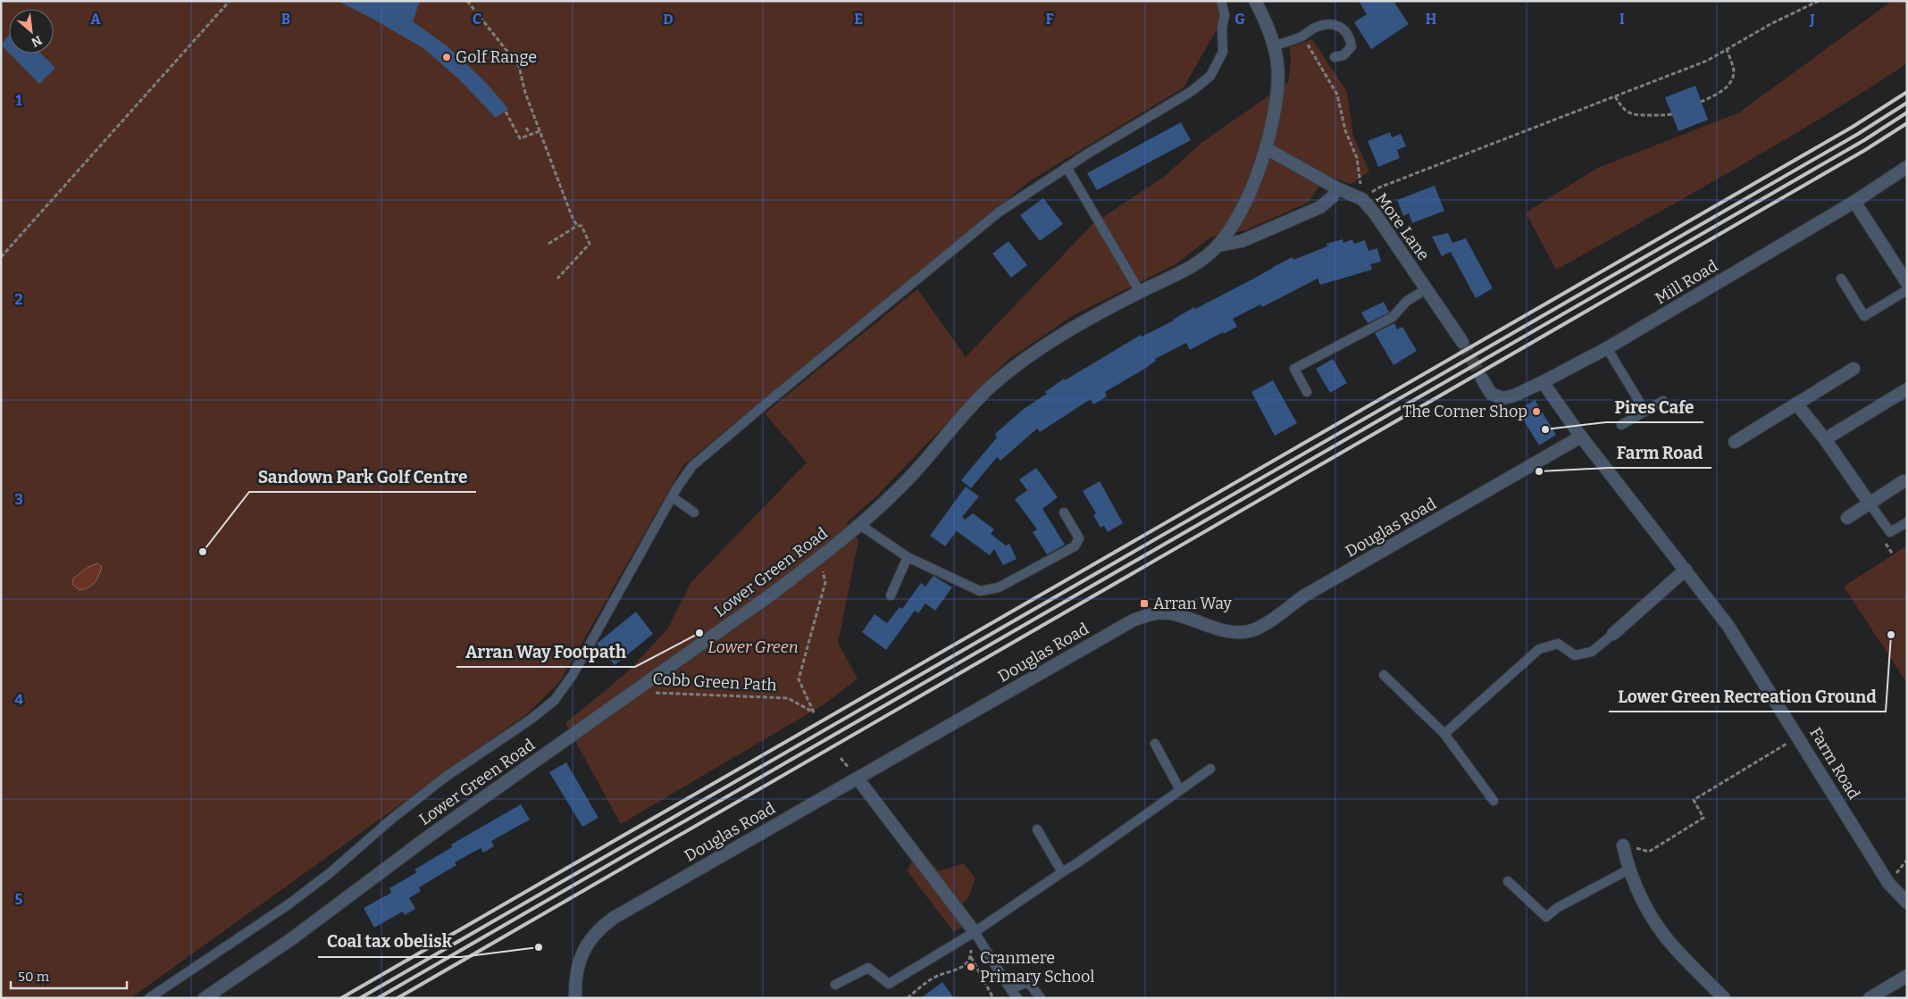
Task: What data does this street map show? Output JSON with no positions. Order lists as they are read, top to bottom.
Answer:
{
  "streets": {
    "street": [
      "More Lane",
      "Mill Road",
      "Douglas Road",
      "Lower Green Road",
      "Farm Road"
    ],
    "path": ["Cobb Green Path"]
  },
  "crossings": [
    ["Mill Road", "Farm Road"],
    ["Douglas Road", "Farm Road"],
    ["Lower Green Road", "Cobb Green Path"]
  ],
  "parks": ["Lower Green"],
  "places": {
    "other": [
      "Golf Range",
      "The Corner Shop",
      "Pires Cafe",
      "Farm Road",
      "Sandown Park Golf Centre",
      "Arran Way Footpath",
      "Lower Green Recreation Ground",
      "Coal tax obelisk",
      "Cranmere Primary School"
    ],
    "transit": ["Arran Way"]
  },
  "scale_bar": "50 m",
  "north": "bottom right",
  "grid": {
    "columns": [
      "A",
      "B",
      "C",
      "D",
      "E",
      "F",
      "G",
      "H",
      "I",
      "J"
    ],
    "rows": [
      "1",
      "2",
      "3",
      "4",
      "5"
    ]
  }
}
